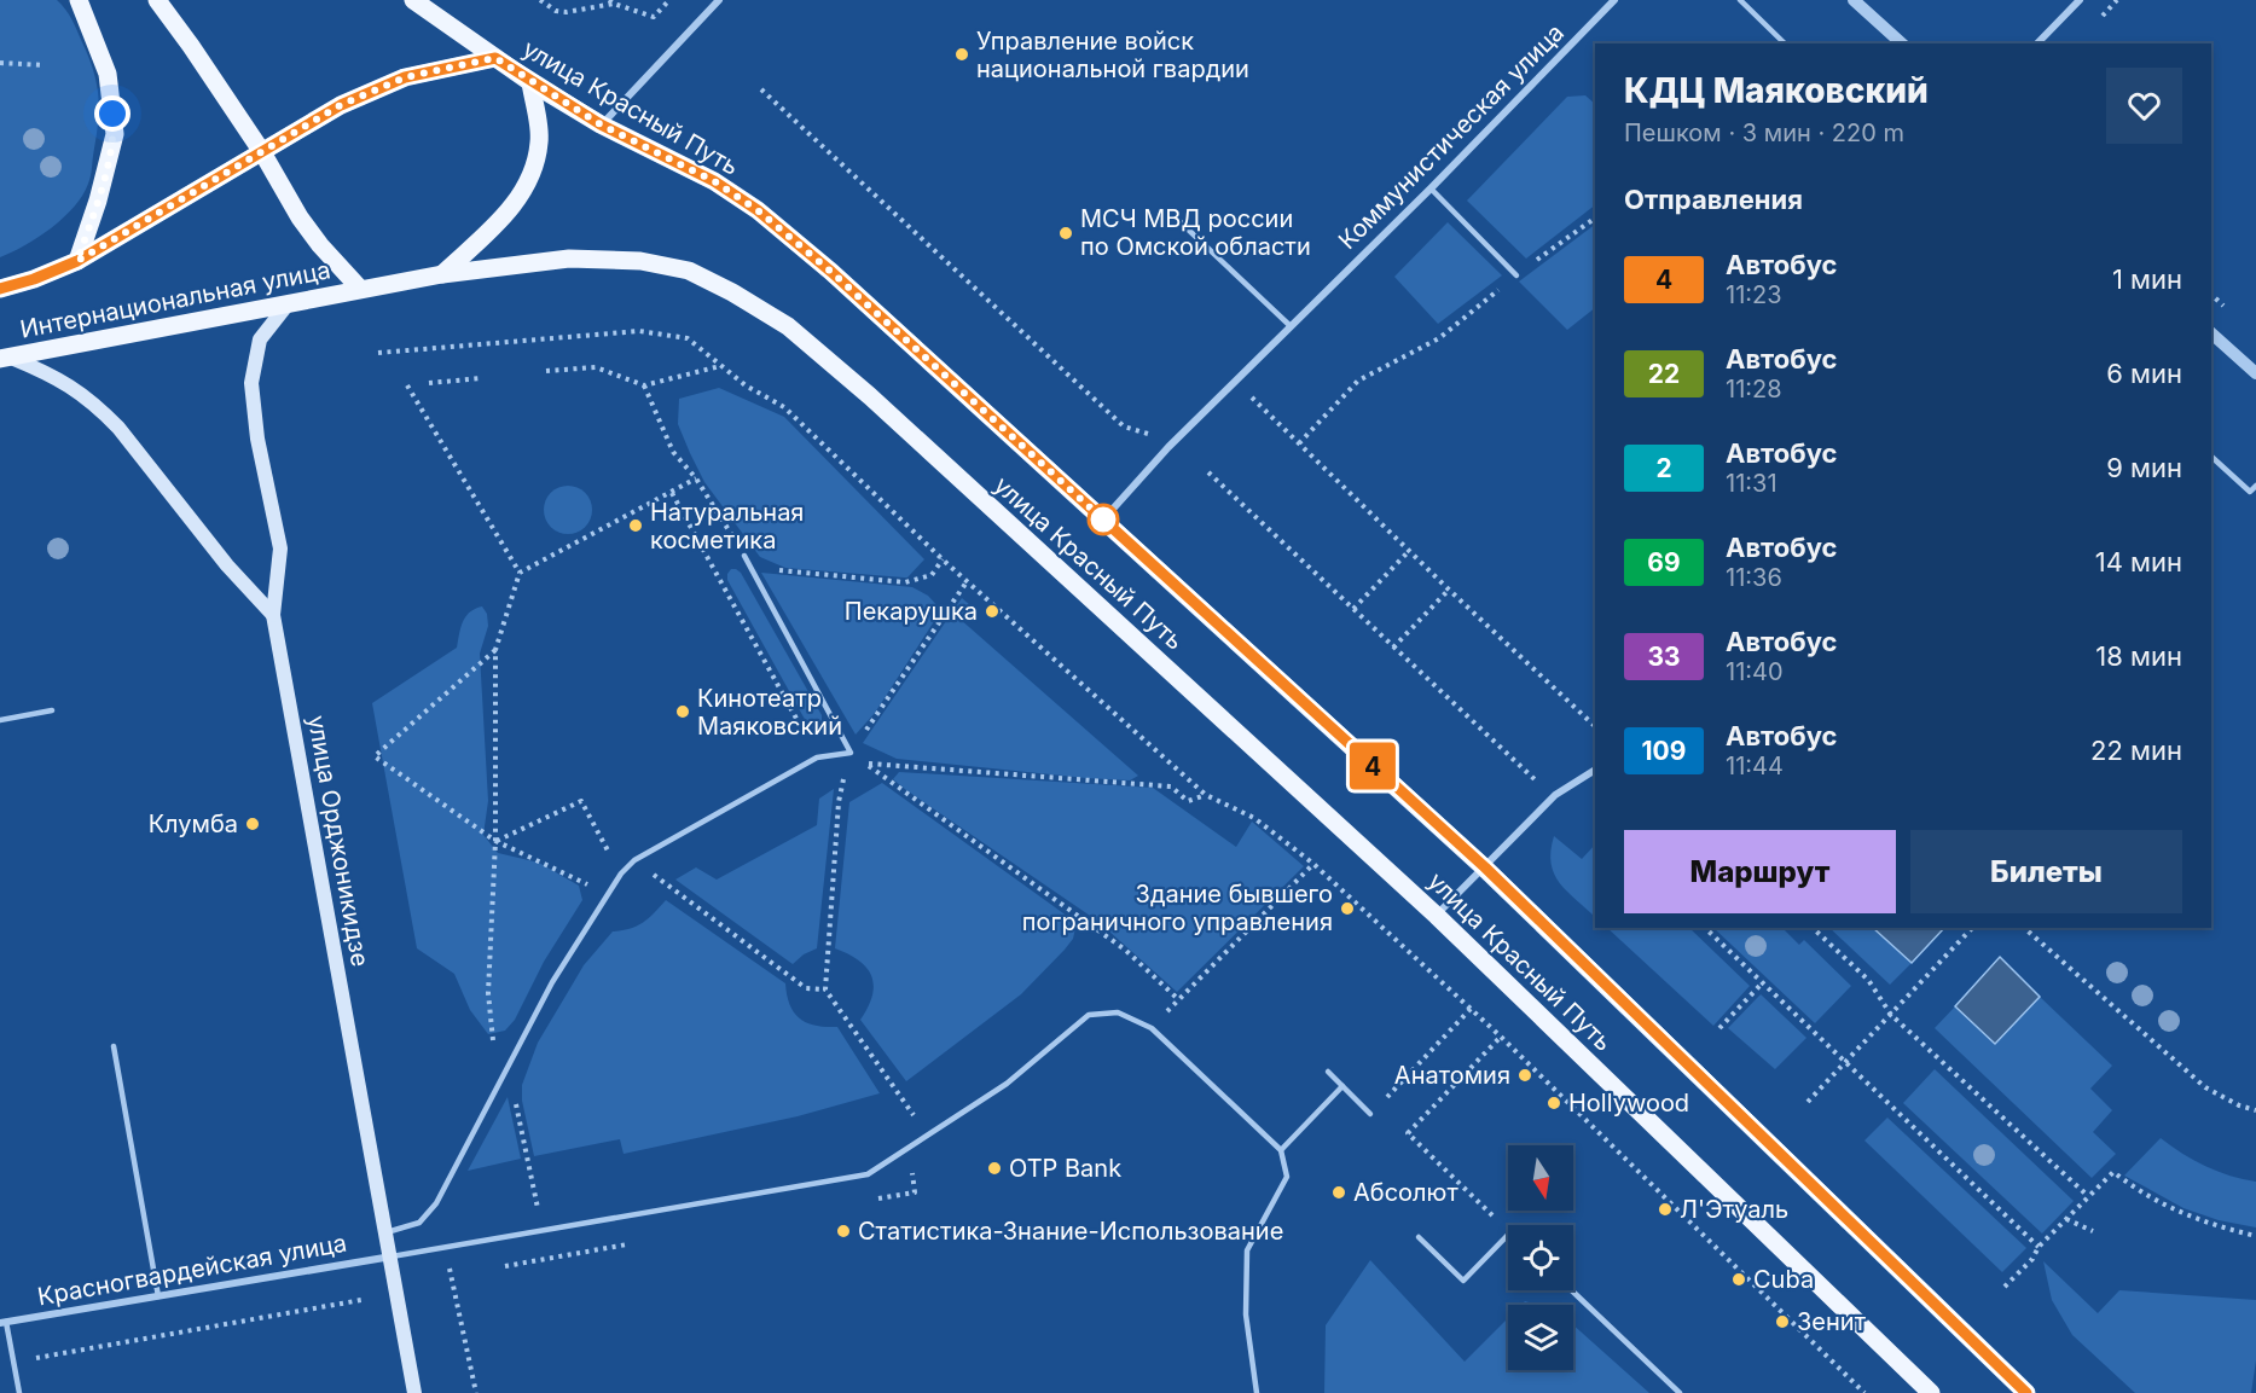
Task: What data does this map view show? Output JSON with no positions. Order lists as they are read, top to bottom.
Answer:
{
  "streets": {
    "main road": ["улица Красный Путь", "Интернациональная улица", "улица Орджоникидзе"],
    "street": ["Коммунистическая улица", "Красногвардейская улица"]
  },
  "crossings": [
    ["улица Красный Путь", "Коммунистическая улица"],
    ["улица Красный Путь", "Интернациональная улица"],
    ["Интернациональная улица", "улица Орджоникидзе"],
    ["улица Орджоникидзе", "Красногвардейская улица"]
  ],
  "places": [
    "Управление войск национальной гвардии",
    "МСЧ МВД россии по Омской области",
    "Натуральная косметика",
    "Пекарушка",
    "Кинотеатр Маяковский",
    "Клумба",
    "Здание бывшего пограничного управления",
    "Анатомия",
    "Hollywood",
    "OTP Bank",
    "Абсолют",
    "Л'Этуаль",
    "Статистика-Знание-Использование",
    "Cuba",
    "Зенит"
  ],
  "lines": ["bus line 4"],
  "north": "bottom",
  "page": {
    "on_map": "4",
    "heading": [
      ["КДЦ Маяковский", "Пешком · 3 мин · 220 m"],
      "Отправления"
    ],
    "list": [
      {
        "mark": "4",
        "name": "Автобус",
        "note": "11:23",
        "value": "1 мин"
      },
      {
        "mark": "22",
        "name": "Автобус",
        "note": "11:28",
        "value": "6 мин"
      },
      {
        "mark": "2",
        "name": "Автобус",
        "note": "11:31",
        "value": "9 мин"
      },
      {
        "mark": "69",
        "name": "Автобус",
        "note": "11:36",
        "value": "14 мин"
      },
      {
        "mark": "33",
        "name": "Автобус",
        "note": "11:40",
        "value": "18 мин"
      },
      {
        "mark": "109",
        "name": "Автобус",
        "note": "11:44",
        "value": "22 мин"
      }
    ],
    "buttons": ["Маршрут", "Билеты"]
  }
}
